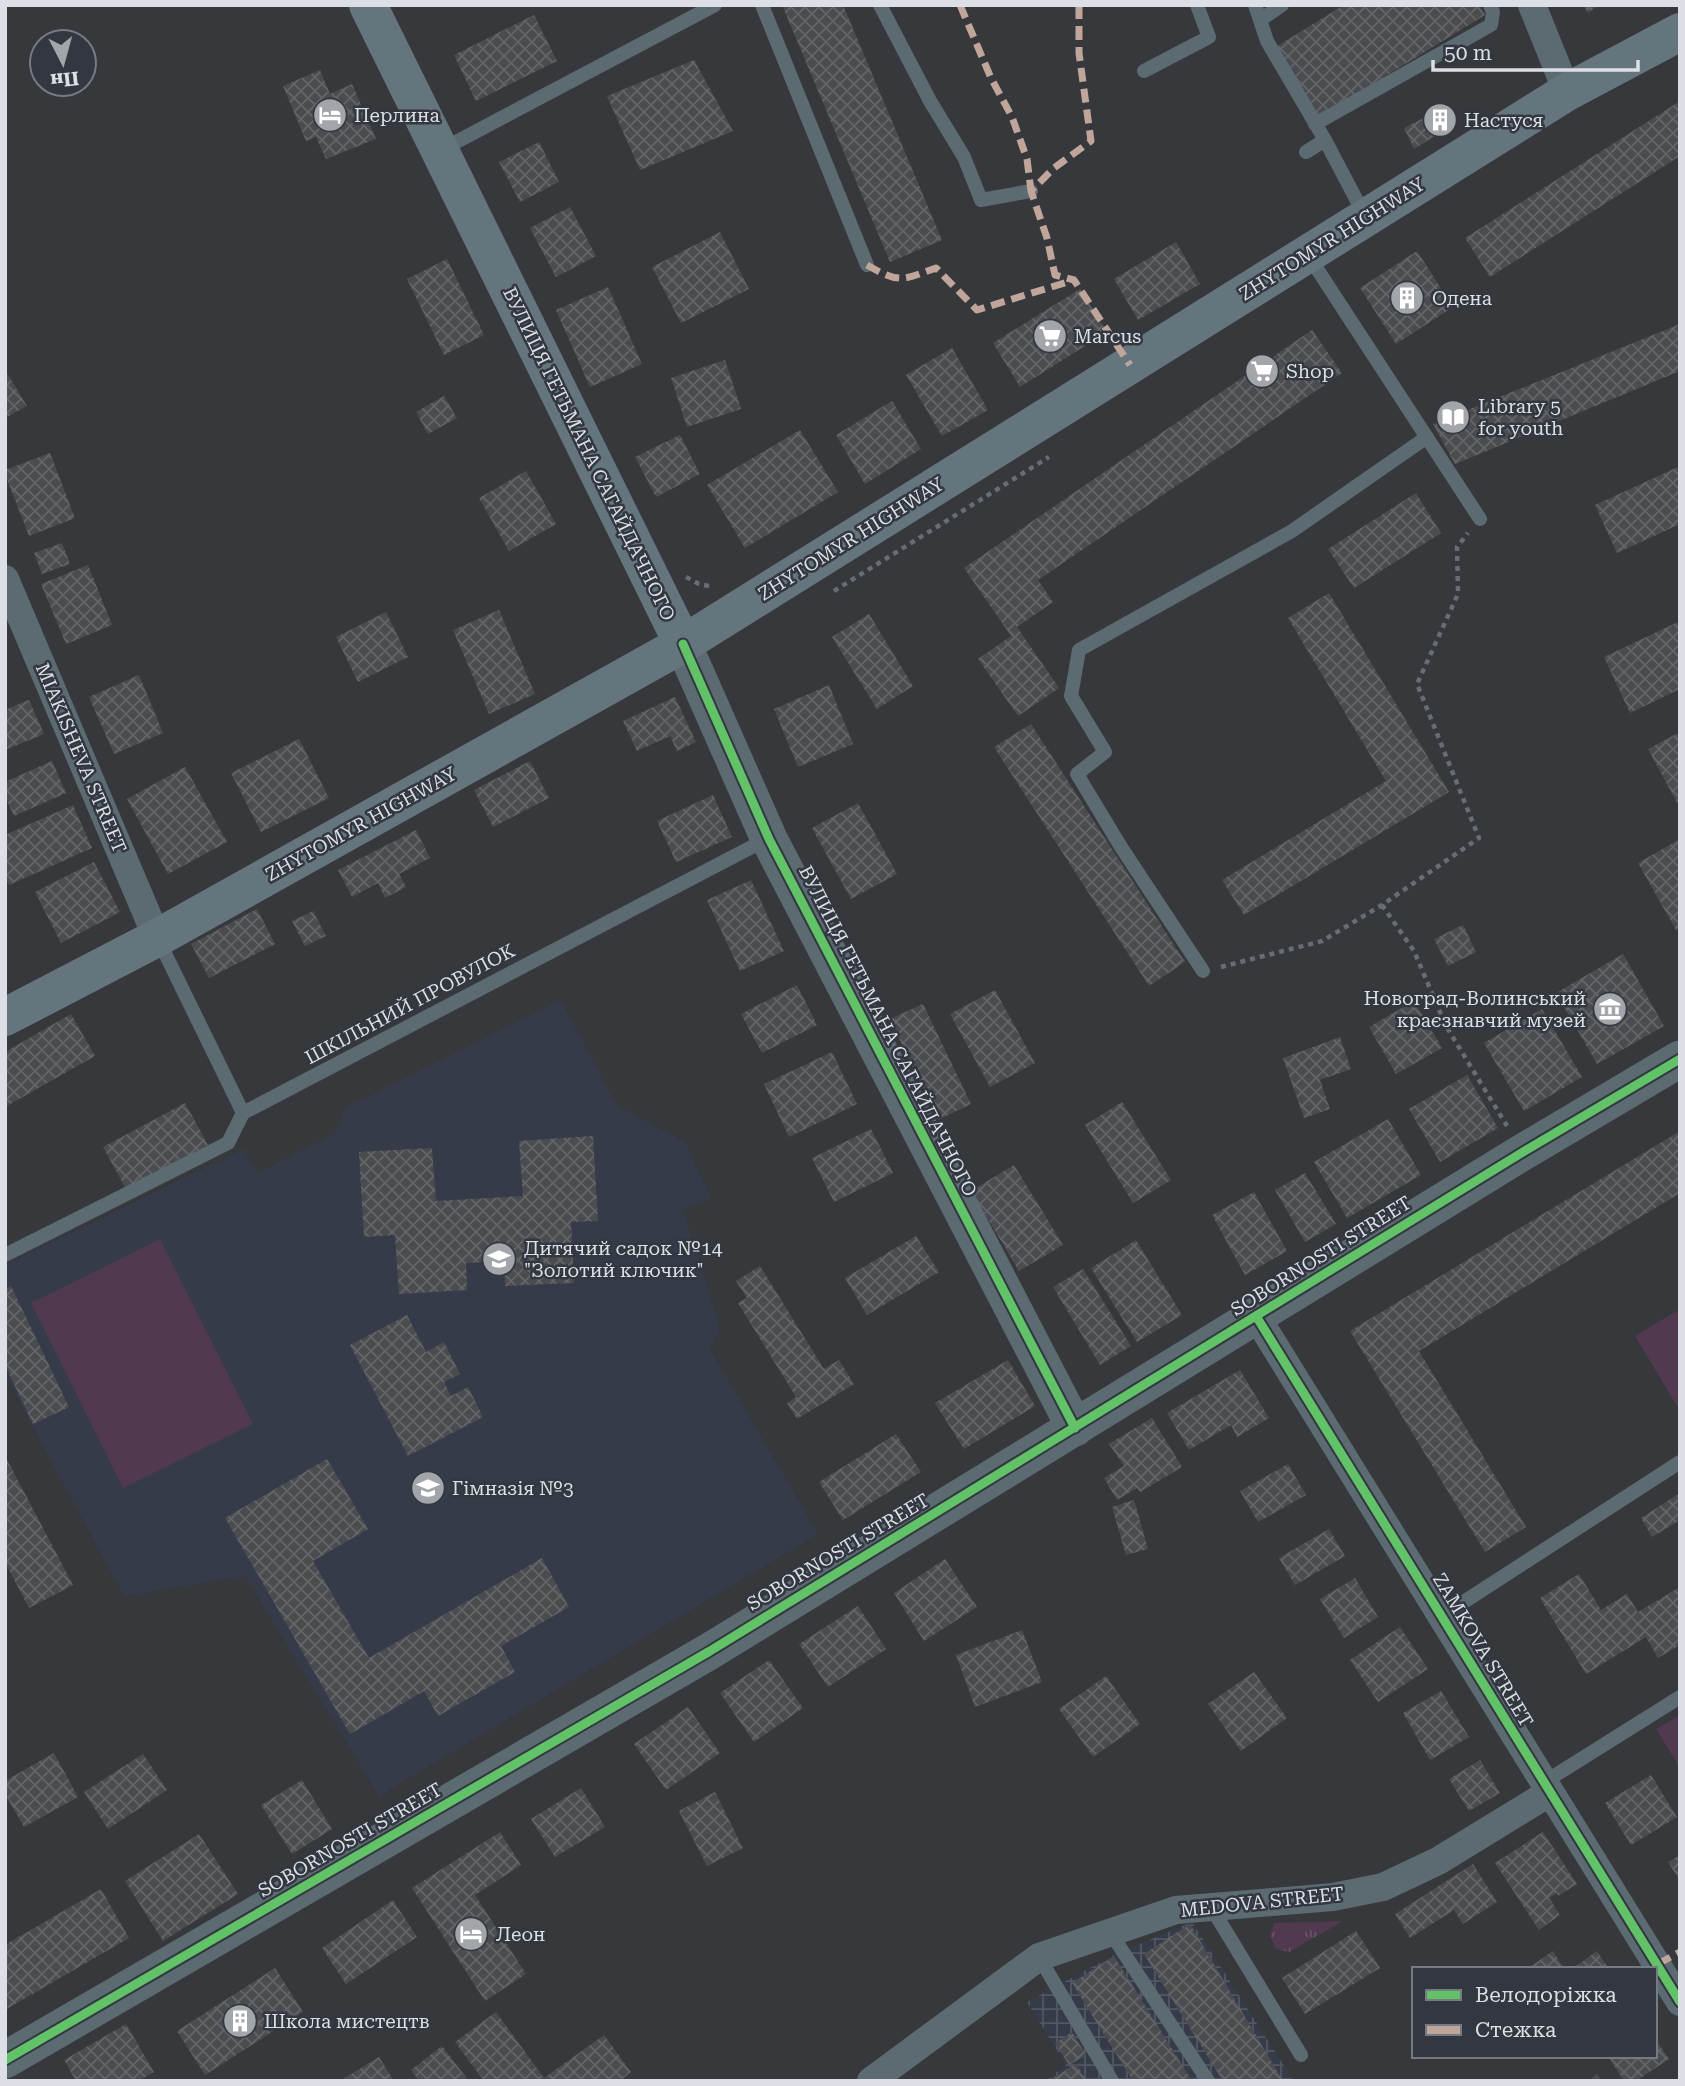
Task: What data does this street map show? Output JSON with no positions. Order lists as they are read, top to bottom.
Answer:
{
  "streets": {
    "main road": ["ZHYTOMYR HIGHWAY", "ВУЛИЦЯ ГЕТЬМАНА САГАЙДАЧНОГО"],
    "street": [
      "MIAKISHEVA STREET",
      "SOBORNOSTI STREET",
      "ZAMKOVA STREET",
      "MEDOVA STREET"
    ],
    "lane": ["ШКІЛЬНИЙ ПРОВУЛОК"]
  },
  "crossings": [
    ["ZHYTOMYR HIGHWAY", "ВУЛИЦЯ ГЕТЬМАНА САГАЙДАЧНОГО"],
    ["ZHYTOMYR HIGHWAY", "MIAKISHEVA STREET"],
    ["ВУЛИЦЯ ГЕТЬМАНА САГАЙДАЧНОГО", "ШКІЛЬНИЙ ПРОВУЛОК"],
    ["ВУЛИЦЯ ГЕТЬМАНА САГАЙДАЧНОГО", "SOBORNOSTI STREET"],
    ["SOBORNOSTI STREET", "ZAMKOVA STREET"],
    ["ZAMKOVA STREET", "MEDOVA STREET"]
  ],
  "places": {
    "hotel": ["Перлина", "Леон"],
    "building": ["Настуся", "Одена", "Школа мистецтв"],
    "supermarket": ["Marcus", "Shop"],
    "library": ["Library 5 for youth"],
    "museum": ["Новоград-Волинський краєзнавчий музей"],
    "school or university": ["Дитячий садок №14 \"Золотий ключик\"", "Гімназія №3"]
  },
  "legend": ["Велодоріжка", "Стежка"],
  "scale_bar": "50 m",
  "north": "bottom"
}
